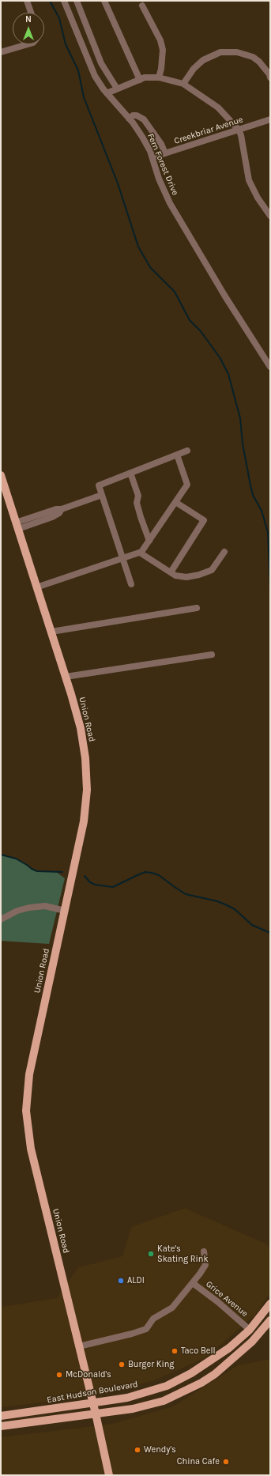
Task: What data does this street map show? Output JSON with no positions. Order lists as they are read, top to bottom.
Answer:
{
  "streets": {
    "main road": ["Union Road", "East Hudson Boulevard"],
    "street": ["Creekbriar Avenue", "Fern Forest Drive", "Grice Avenue"]
  },
  "crossings": [
    ["Creekbriar Avenue", "Fern Forest Drive"],
    ["Union Road", "East Hudson Boulevard"],
    ["Grice Avenue", "East Hudson Boulevard"]
  ],
  "places": [
    "Kate's Skating Rink",
    "ALDI",
    "Taco Bell",
    "Burger King",
    "McDonald's",
    "Wendy's",
    "China Cafe"
  ],
  "north": "top"
}
